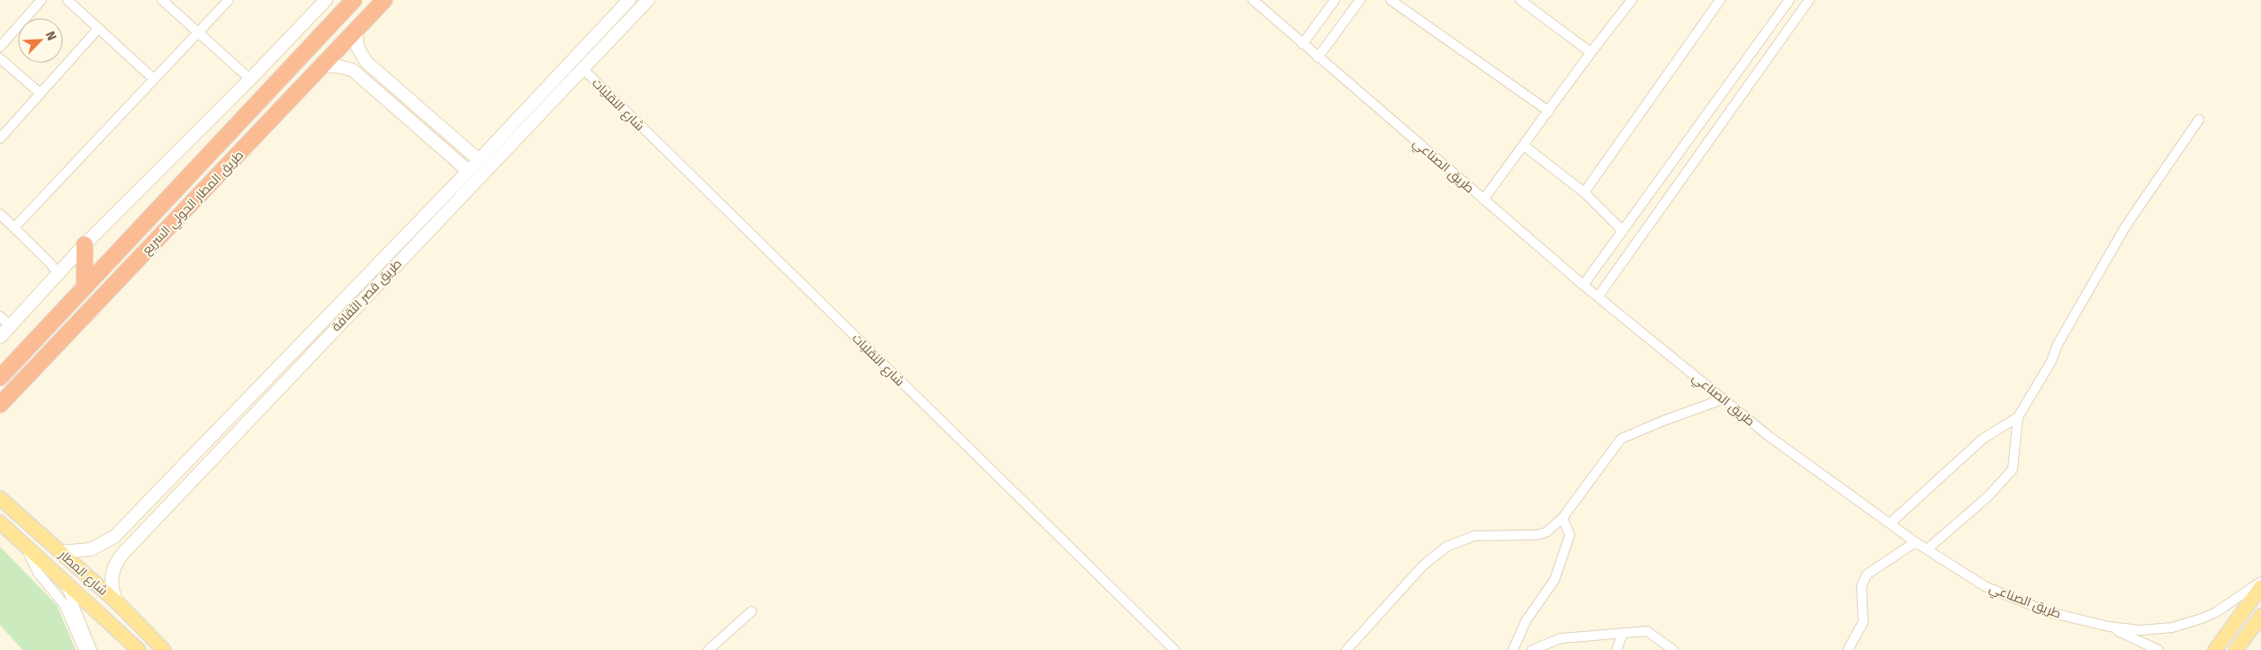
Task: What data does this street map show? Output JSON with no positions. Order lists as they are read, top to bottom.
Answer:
{
  "streets": {
    "highway": ["طريق المطار الحولي السريع"],
    "main road": ["شارع المطار"],
    "street": ["شارع النقليات", "طريق الصناعي", "طريق قصر الثقافة"]
  },
  "crossings": [
    ["شارع النقليات", "طريق قصر الثقافة"],
    ["طريق قصر الثقافة", "شارع المطار"]
  ],
  "north": "top right"
}
